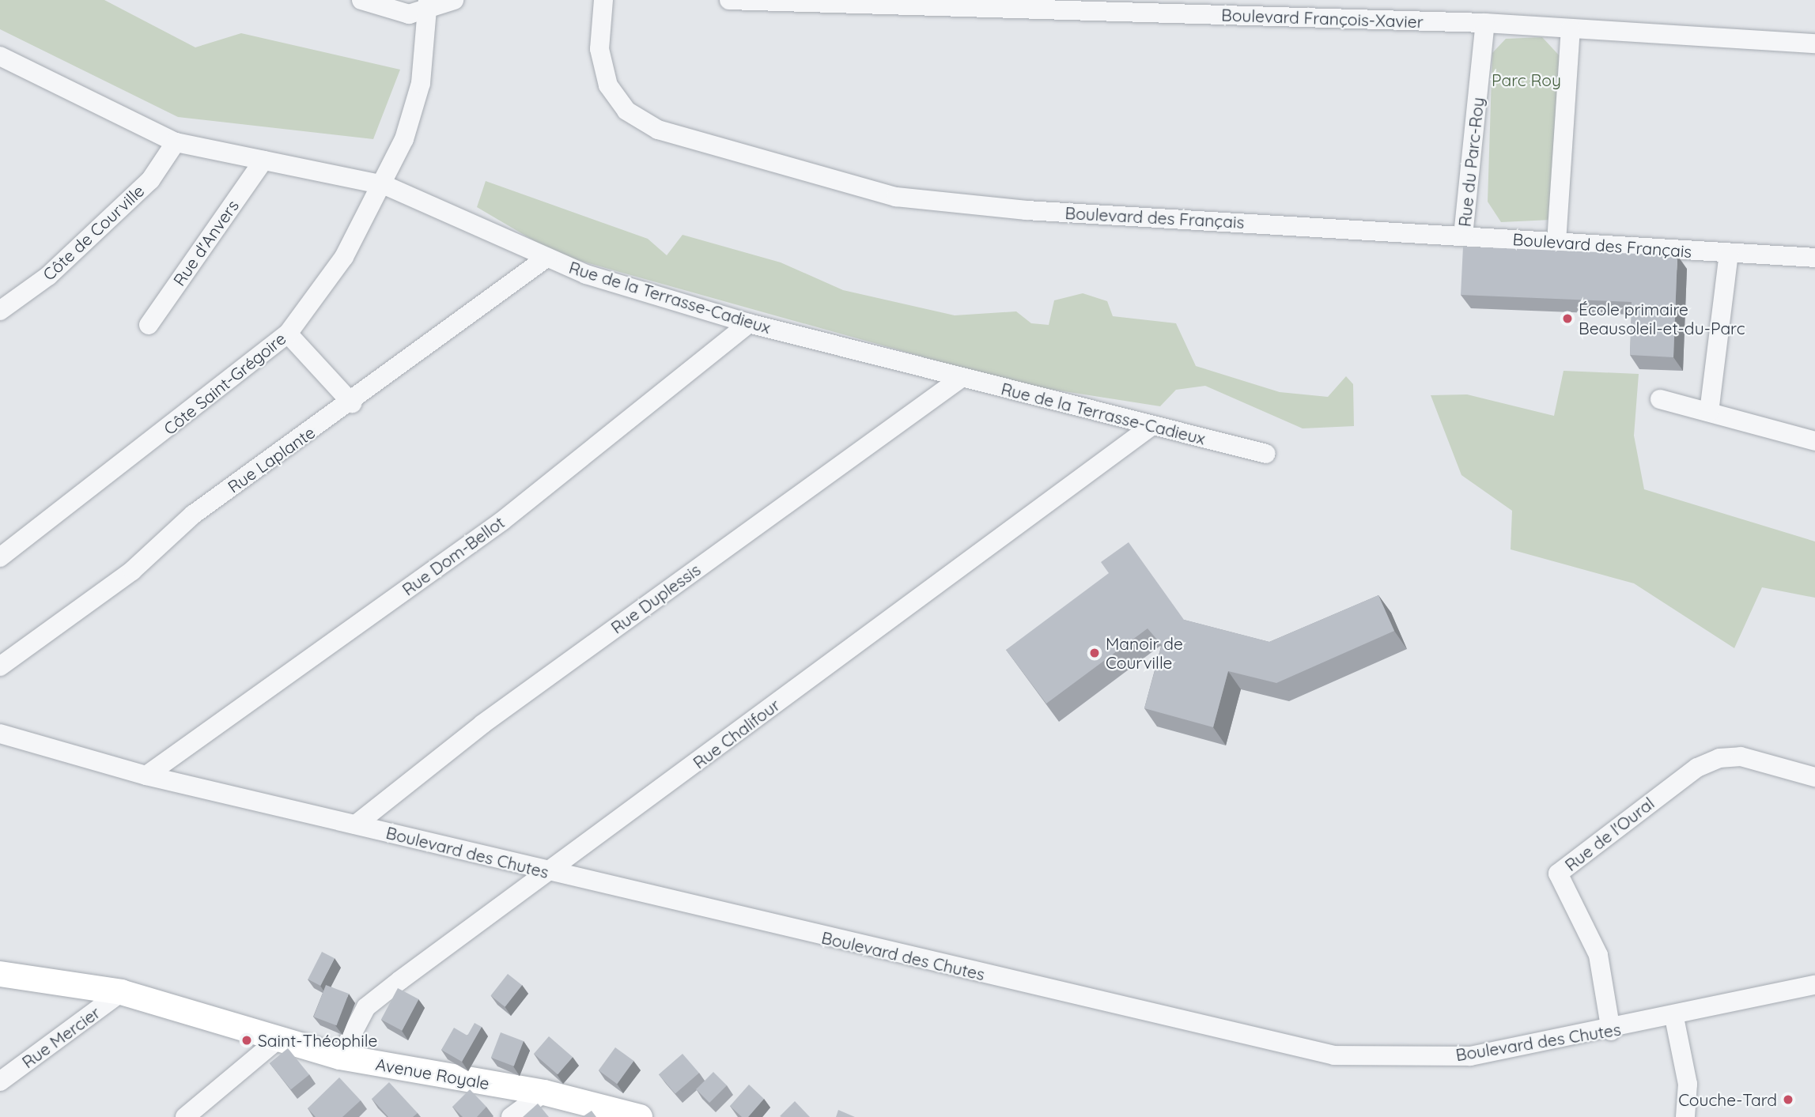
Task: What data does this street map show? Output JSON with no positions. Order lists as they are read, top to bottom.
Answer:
{
  "streets": {
    "main road": ["Avenue Royale"],
    "street": [
      "Boulevard François-Xavier",
      "Rue du Parc-Roy",
      "Boulevard des Français",
      "Côte de Courville",
      "Rue d'Anvers",
      "Rue de la Terrasse-Cadieux",
      "Côte Saint-Grégoire",
      "Rue Laplante",
      "Rue Dom-Bellot",
      "Rue Duplessis",
      "Rue Chalifour",
      "Rue de l'Oural",
      "Boulevard des Chutes",
      "Rue Mercier"
    ]
  },
  "crossings": [
    ["Boulevard François-Xavier", "Rue du Parc-Roy"],
    ["Rue du Parc-Roy", "Boulevard des Français"],
    ["Côte de Courville", "Rue de la Terrasse-Cadieux"],
    ["Rue d'Anvers", "Rue de la Terrasse-Cadieux"],
    ["Rue de la Terrasse-Cadieux", "Côte Saint-Grégoire"],
    ["Rue de la Terrasse-Cadieux", "Rue Laplante"],
    ["Rue de la Terrasse-Cadieux", "Rue Dom-Bellot"],
    ["Rue de la Terrasse-Cadieux", "Rue Duplessis"],
    ["Rue de la Terrasse-Cadieux", "Rue Chalifour"],
    ["Rue Dom-Bellot", "Boulevard des Chutes"],
    ["Rue Duplessis", "Boulevard des Chutes"],
    ["Rue Chalifour", "Boulevard des Chutes"],
    ["Rue Chalifour", "Avenue Royale"],
    ["Rue de l'Oural", "Boulevard des Chutes"],
    ["Rue Mercier", "Avenue Royale"]
  ],
  "parks": ["Parc Roy"],
  "places": [
    "École primaire Beausoleil-et-du-Parc",
    "Manoir de Courville",
    "Saint-Théophile",
    "Couche-Tard"
  ]
}
